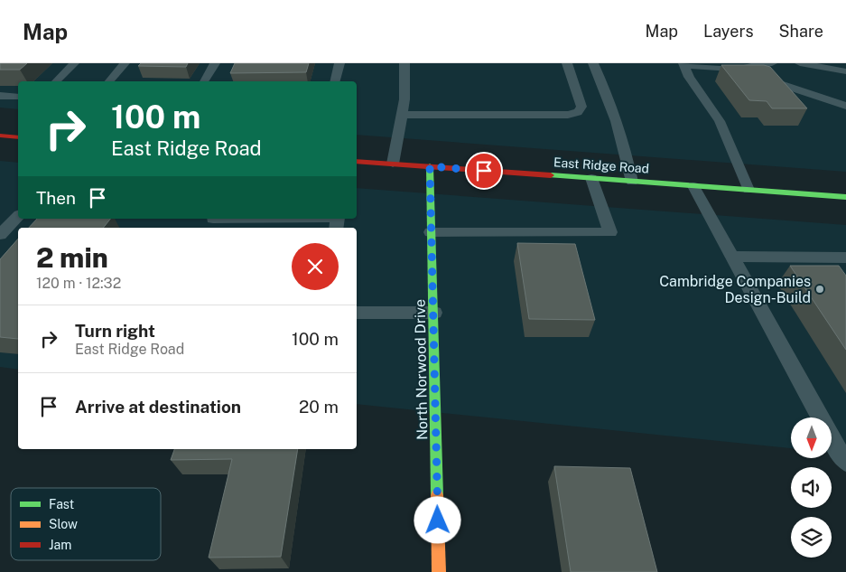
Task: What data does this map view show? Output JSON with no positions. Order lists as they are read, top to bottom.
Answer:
{
  "streets": {
    "main road": ["East Ridge Road", "North Norwood Drive"]
  },
  "crossings": [
    ["East Ridge Road", "North Norwood Drive"]
  ],
  "places": ["Cambridge Companies Design-Build"],
  "legend": ["Fast", "Slow", "Jam"],
  "north": "bottom",
  "page": {
    "header": "Map",
    "nav": ["Map", "Layers", "Share"],
    "turn": ["100 m", "East Ridge Road"],
    "then": "Then",
    "heading": ["2 min", "120 m · 12:32"],
    "list": [
      {
        "name": "Turn right",
        "note": "East Ridge Road",
        "value": "100 m"
      },
      {
        "name": "Arrive at destination",
        "value": "20 m"
      }
    ]
  }
}
